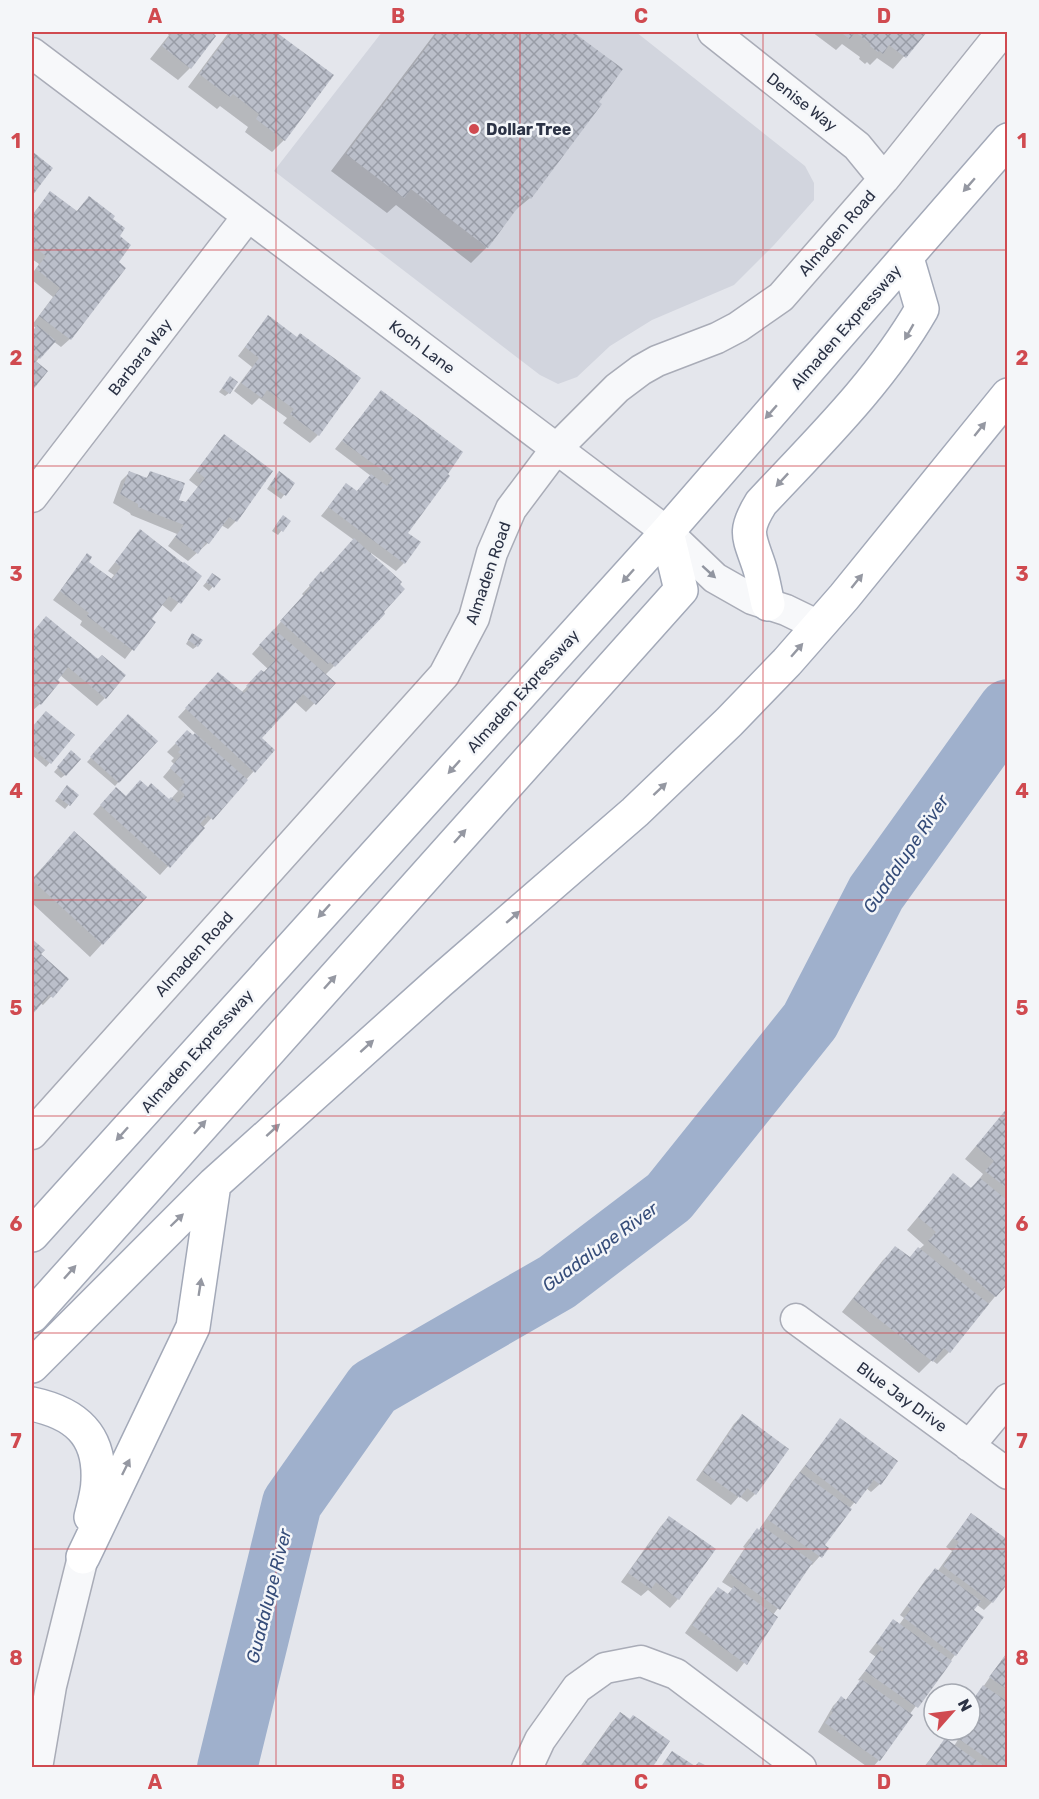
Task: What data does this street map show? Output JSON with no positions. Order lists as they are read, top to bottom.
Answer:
{
  "streets": {
    "main road": ["Almaden Expressway"],
    "street": [
      "Denise Way",
      "Almaden Road",
      "Koch Lane",
      "Barbara Way",
      "Blue Jay Drive"
    ]
  },
  "crossings": [
    ["Denise Way", "Almaden Road"],
    ["Almaden Road", "Koch Lane"],
    ["Almaden Expressway", "Koch Lane"],
    ["Koch Lane", "Barbara Way"]
  ],
  "water": ["Guadalupe River"],
  "places": ["Dollar Tree"],
  "north": "top right",
  "grid": {
    "columns": [
      "A",
      "B",
      "C",
      "D"
    ],
    "rows": [
      "1",
      "2",
      "3",
      "4",
      "5",
      "6",
      "7",
      "8"
    ]
  }
}
